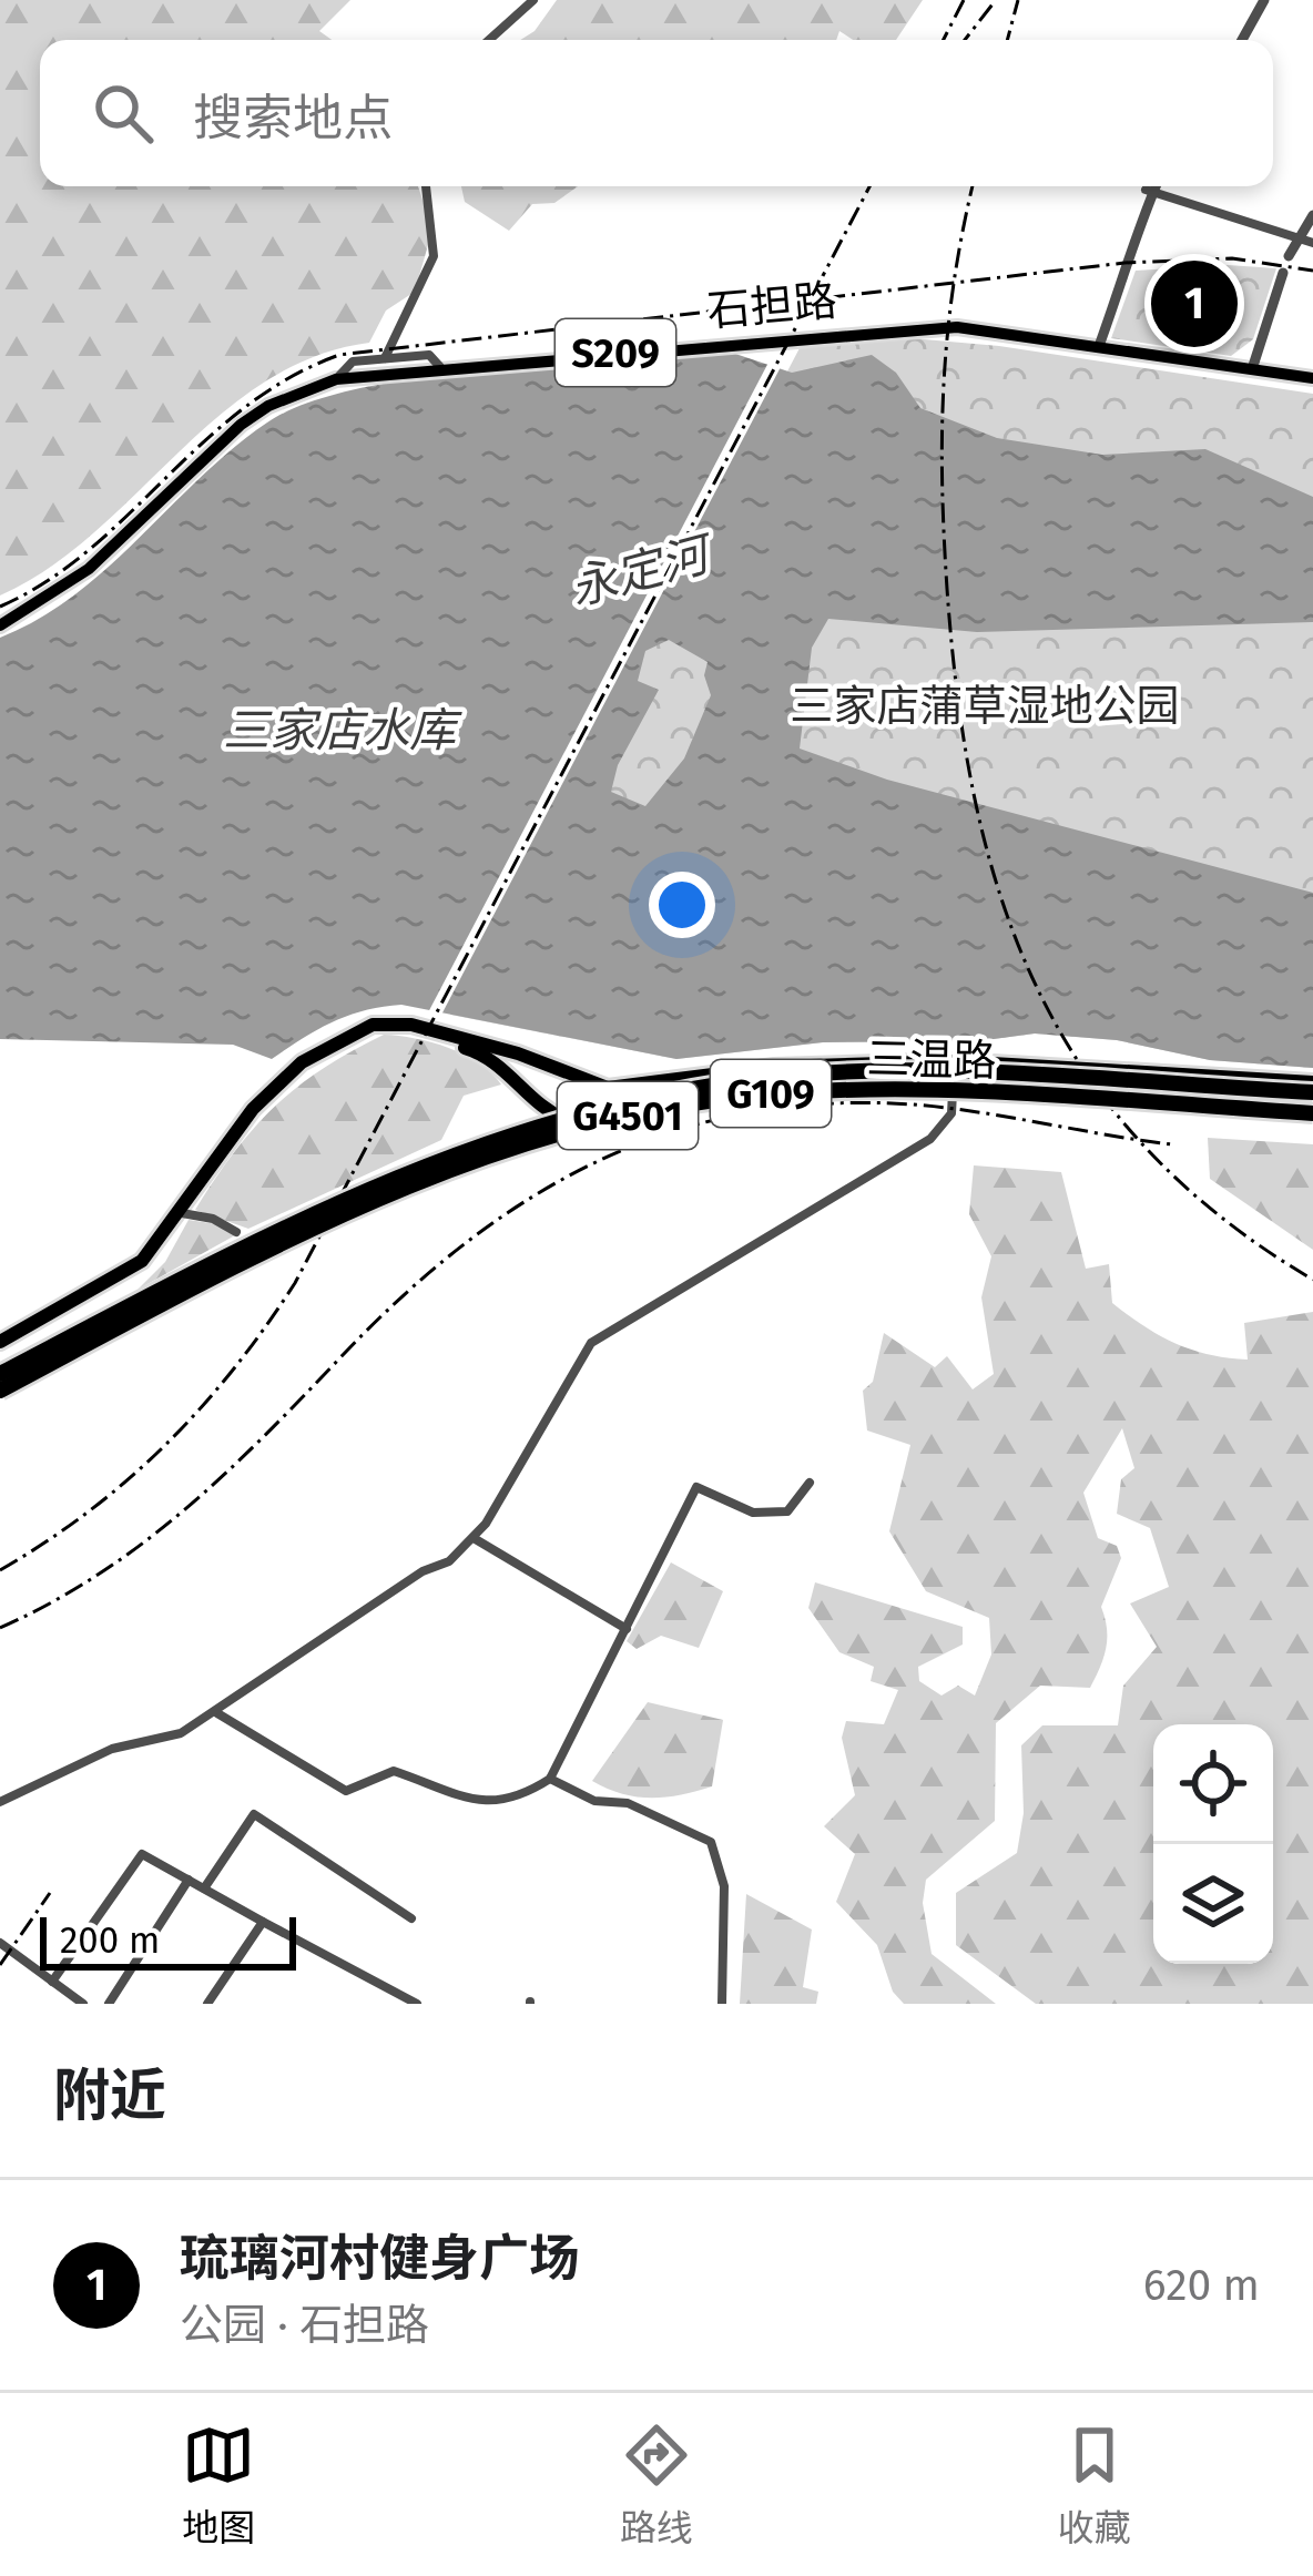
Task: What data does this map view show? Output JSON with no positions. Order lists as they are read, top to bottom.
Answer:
{
  "streets": {
    "highway": ["三温路", "G109", "G4501"],
    "main road": ["石担路", "S209"]
  },
  "crossings": [
    ["三温路", "G4501"]
  ],
  "water": ["永定河", "三家店水库"],
  "parks": ["三家店蒲草湿地公园"],
  "scale_bar": "200 m",
  "page": {
    "search": "搜索地点",
    "pins": "1",
    "scale": "200 m",
    "heading": "附近",
    "list": [
      {
        "mark": "1",
        "name": "琉璃河村健身广场",
        "note": "公园 · 石担路",
        "value": "620 m"
      }
    ],
    "nav": ["地图", "路线", "收藏"]
  }
}
